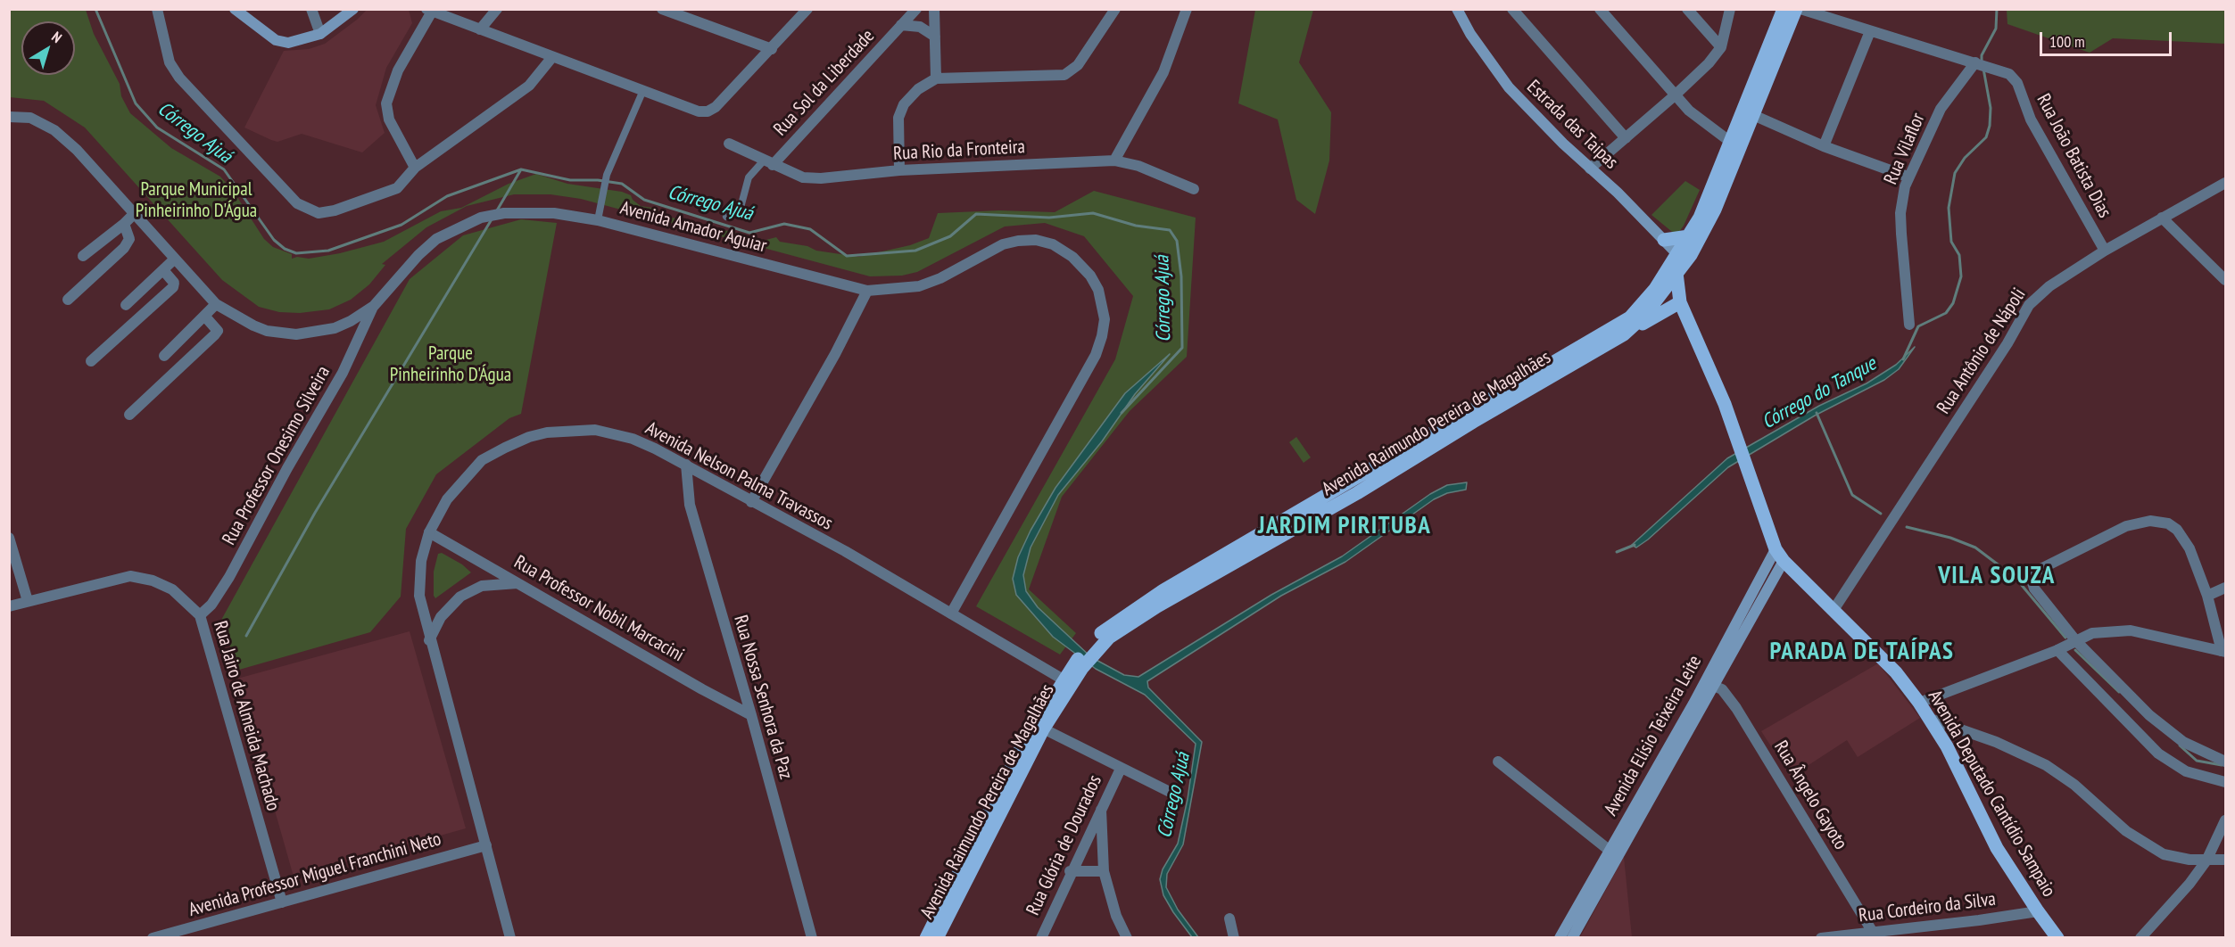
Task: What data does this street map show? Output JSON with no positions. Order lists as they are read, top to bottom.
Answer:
{
  "streets": {
    "main road": [
      "Estrada das Taipas",
      "Avenida Raimundo Pereira de Magalhães",
      "Avenida Elísio Teixeira Leite",
      "Avenida Deputado Cantídio Sampaio"
    ],
    "street": [
      "Rua Sol da Liberdade",
      "Rua Vilaflor",
      "Rua Rio da Fronteira",
      "Rua João Batista Dias",
      "Avenida Amador Aguiar",
      "Rua Antônio de Nápoli",
      "Rua Professor Onesimo Silveira",
      "Avenida Nelson Palma Travassos",
      "Rua Professor Nobil Marcacini",
      "Rua Nossa Senhora da Paz",
      "Rua Jairo de Almeida Machado",
      "Rua Ângelo Gayoto",
      "Rua Glória de Dourados",
      "Avenida Professor Miguel Franchini Neto",
      "Rua Cordeiro da Silva"
    ]
  },
  "crossings": [
    ["Rua Sol da Liberdade", "Rua Rio da Fronteira"],
    ["Estrada das Taipas", "Avenida Raimundo Pereira de Magalhães"],
    ["Estrada das Taipas", "Avenida Deputado Cantídio Sampaio"],
    ["Rua Vilaflor", "Rua João Batista Dias"],
    ["Rua João Batista Dias", "Rua Antônio de Nápoli"],
    ["Avenida Amador Aguiar", "Rua Professor Onesimo Silveira"],
    ["Avenida Amador Aguiar", "Avenida Nelson Palma Travassos"],
    ["Rua Antônio de Nápoli", "Avenida Deputado Cantídio Sampaio"],
    ["Avenida Raimundo Pereira de Magalhães", "Avenida Nelson Palma Travassos"],
    ["Avenida Raimundo Pereira de Magalhães", "Avenida Deputado Cantídio Sampaio"],
    ["Rua Professor Onesimo Silveira", "Rua Jairo de Almeida Machado"],
    ["Avenida Nelson Palma Travassos", "Rua Professor Nobil Marcacini"],
    ["Avenida Nelson Palma Travassos", "Rua Nossa Senhora da Paz"],
    ["Avenida Nelson Palma Travassos", "Avenida Professor Miguel Franchini Neto"],
    ["Rua Professor Nobil Marcacini", "Rua Nossa Senhora da Paz"],
    ["Rua Jairo de Almeida Machado", "Avenida Professor Miguel Franchini Neto"],
    ["Avenida Elísio Teixeira Leite", "Avenida Deputado Cantídio Sampaio"],
    ["Avenida Elísio Teixeira Leite", "Rua Ângelo Gayoto"],
    ["Avenida Deputado Cantídio Sampaio", "Rua Cordeiro da Silva"],
    ["Rua Ângelo Gayoto", "Rua Cordeiro da Silva"]
  ],
  "districts": ["JARDIM PIRITUBA", "VILA SOUZA", "PARADA DE TAÍPAS"],
  "water": ["Córrego Ajuá", "Córrego do Tanque"],
  "parks": ["Parque Municipal Pinheirinho D'Água", "Parque Pinheirinho D'Água"],
  "scale_bar": "100 m",
  "north": "top right"
}
